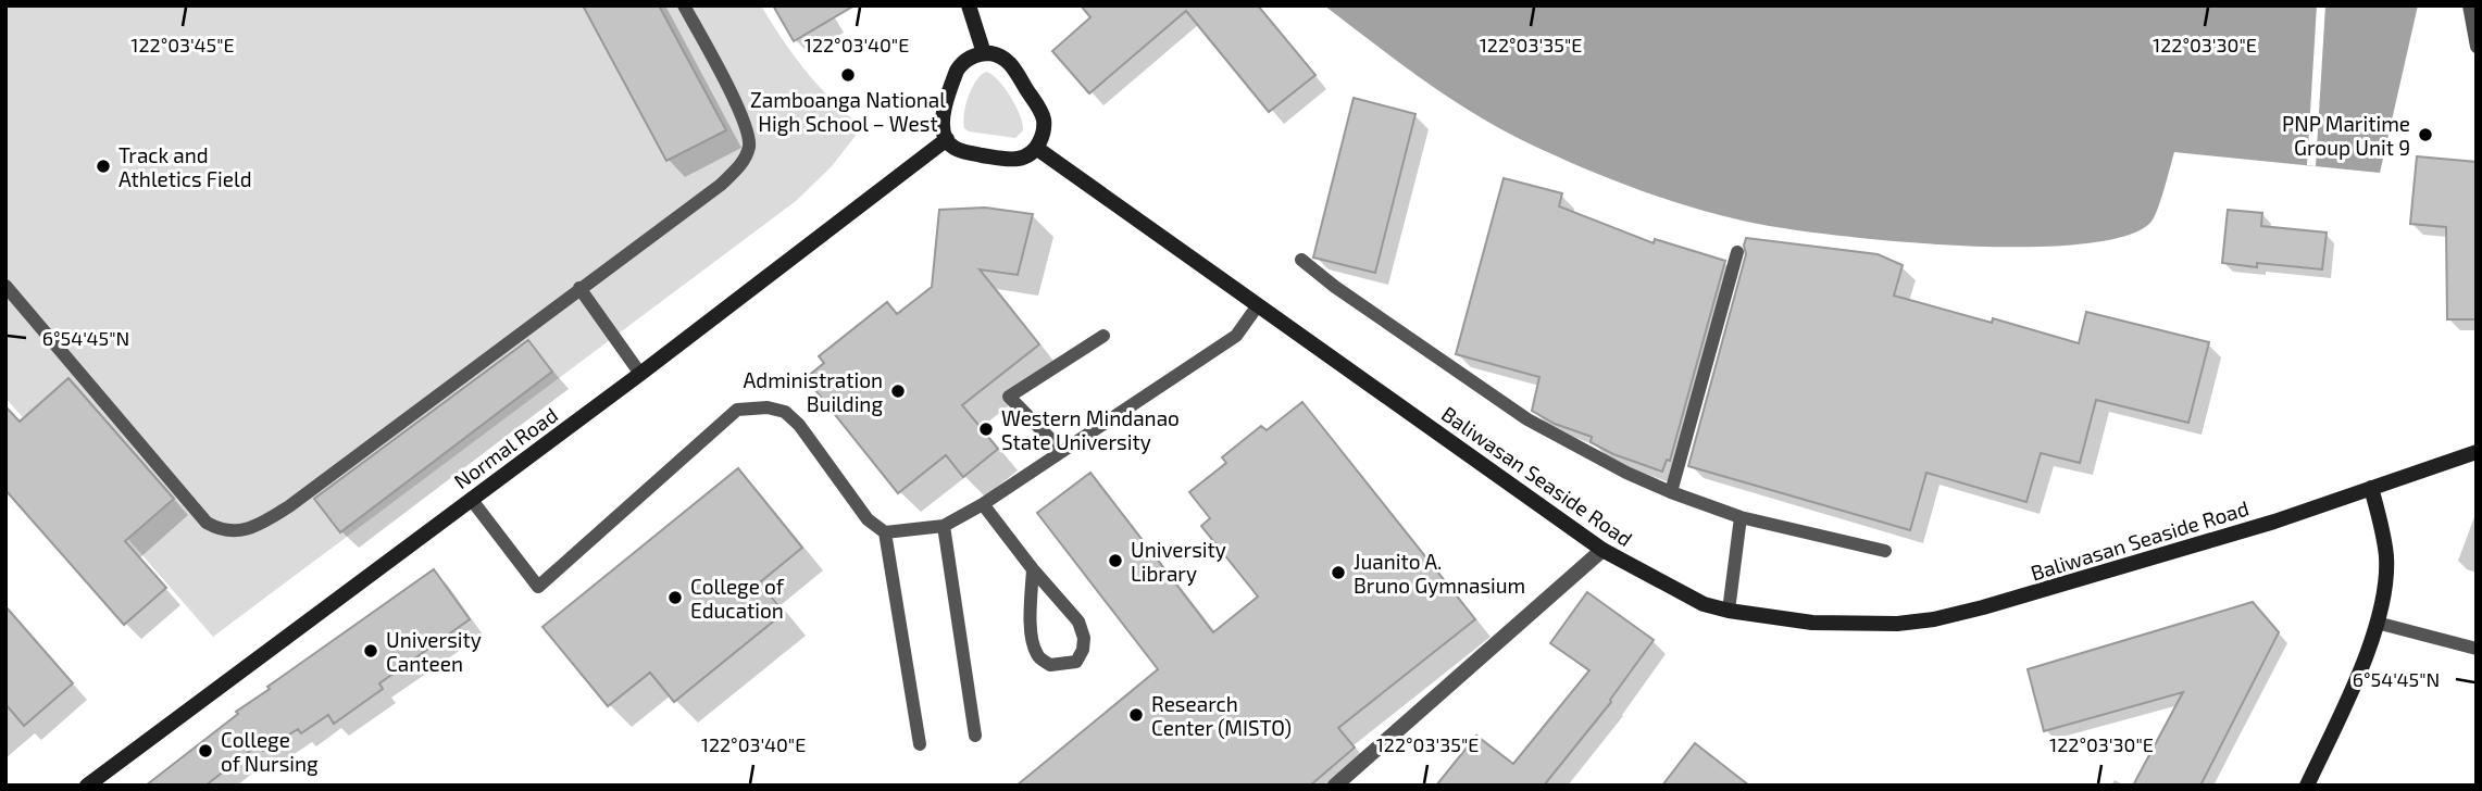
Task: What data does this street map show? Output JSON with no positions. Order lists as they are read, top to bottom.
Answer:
{
  "streets": {
    "main road": ["Normal Road", "Baliwasan Seaside Road"]
  },
  "crossings": [
    ["Normal Road", "Baliwasan Seaside Road"]
  ],
  "places": [
    "Zamboanga National High School – West",
    "PNP Maritime Group Unit 9",
    "Track and Athletics Field",
    "Administration Building",
    "Western Mindanao State University",
    "University Library",
    "Juanito A. Bruno Gymnasium",
    "College of Education",
    "University Canteen",
    "Research Center (MISTO)",
    "College of Nursing"
  ],
  "coordinates": [
    "122°03'45\"E",
    "122°03'40\"E",
    "122°03'35\"E",
    "122°03'30\"E",
    "6°54'45\"N"
  ]
}
